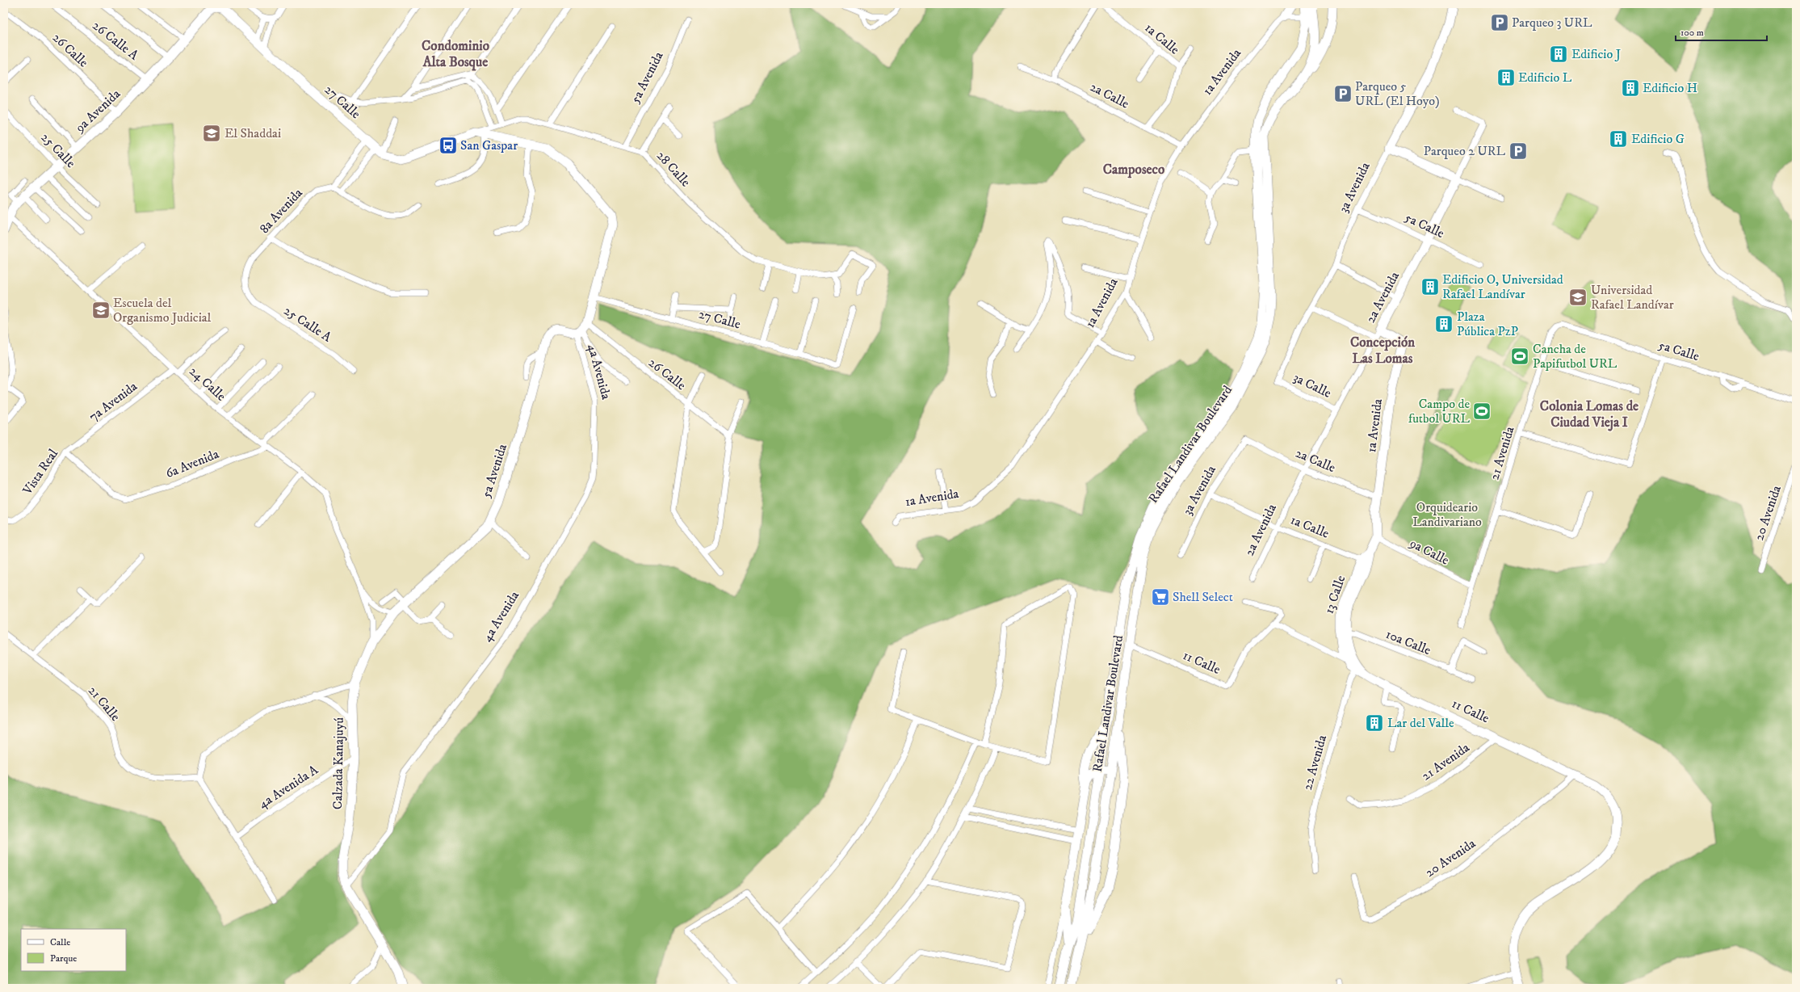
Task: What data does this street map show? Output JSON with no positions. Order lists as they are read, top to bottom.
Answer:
{
  "streets": {
    "street": [
      "1a Calle",
      "26 Calle A",
      "26 Calle",
      "1a Avenida",
      "5a Avenida",
      "2a Calle",
      "27 Calle",
      "9a Avenida",
      "25 Calle",
      "28 Calle",
      "3a Avenida",
      "8a Avenida",
      "5a Calle",
      "2a Avenida",
      "25 Calle A",
      "4a Avenida",
      "24 Calle",
      "3a Calle",
      "7a Avenida",
      "Rafael Landivar Boulevard",
      "21 Avenida",
      "6a Avenida",
      "Vista Real",
      "20 Avenida",
      "9a Calle",
      "13 Calle",
      "10a Calle",
      "11 Calle",
      "21 Calle",
      "22 Avenida",
      "Calzada Kanajuyú",
      "4a Avenida A"
    ]
  },
  "crossings": [
    ["1a Calle", "3a Avenida"],
    ["1a Calle", "2a Avenida"],
    ["1a Calle", "13 Calle"],
    ["26 Calle A", "9a Avenida"],
    ["26 Calle", "9a Avenida"],
    ["26 Calle", "4a Avenida"],
    ["1a Avenida", "2a Calle"],
    ["1a Avenida", "2a Avenida"],
    ["1a Avenida", "9a Calle"],
    ["1a Avenida", "13 Calle"],
    ["5a Avenida", "28 Calle"],
    ["5a Avenida", "4a Avenida"],
    ["5a Avenida", "24 Calle"],
    ["5a Avenida", "Calzada Kanajuyú"],
    ["2a Calle", "3a Avenida"],
    ["2a Calle", "2a Avenida"],
    ["27 Calle", "9a Avenida"],
    ["27 Calle", "28 Calle"],
    ["27 Calle", "4a Avenida"],
    ["9a Avenida", "25 Calle"],
    ["9a Avenida", "24 Calle"],
    ["28 Calle", "4a Avenida"],
    ["3a Avenida", "5a Calle"],
    ["3a Avenida", "3a Calle"],
    ["8a Avenida", "25 Calle A"],
    ["5a Calle", "2a Avenida"],
    ["5a Calle", "21 Avenida"],
    ["2a Avenida", "3a Calle"],
    ["4a Avenida", "Calzada Kanajuyú"],
    ["24 Calle", "7a Avenida"],
    ["24 Calle", "6a Avenida"],
    ["24 Calle", "Calzada Kanajuyú"],
    ["7a Avenida", "Vista Real"],
    ["Rafael Landivar Boulevard", "11 Calle"],
    ["21 Avenida", "9a Calle"],
    ["21 Avenida", "11 Calle"],
    ["6a Avenida", "Vista Real"],
    ["20 Avenida", "11 Calle"],
    ["9a Calle", "13 Calle"],
    ["13 Calle", "10a Calle"],
    ["13 Calle", "11 Calle"],
    ["13 Calle", "22 Avenida"],
    ["11 Calle", "22 Avenida"],
    ["Calzada Kanajuyú", "4a Avenida A"]
  ],
  "districts": [
    "Condominio Alta Bosque",
    "Camposeco",
    "Concepción Las Lomas",
    "Colonia Lomas de Ciudad Vieja I"
  ],
  "parks": ["Orquideario Landivariano"],
  "places": {
    "parking": ["Parqueo 3 URL", "Parqueo 5 URL (El Hoyo)", "Parqueo 2 URL"],
    "building": [
      "Edificio J",
      "Edificio L",
      "Edificio H",
      "Edificio G",
      "Edificio O, Universidad Rafael Landívar",
      "Plaza Pública PzP",
      "Lar del Valle"
    ],
    "school or university": ["El Shaddai", "Universidad Rafael Landívar", "Escuela del Organismo Judicial"],
    "bus stop": ["San Gaspar"],
    "sports": ["Cancha de Papifutbol URL", "Campo de futbol URL"],
    "supermarket": ["Shell Select"]
  },
  "legend": ["Calle", "Parque"],
  "scale_bar": "100 m"
}
